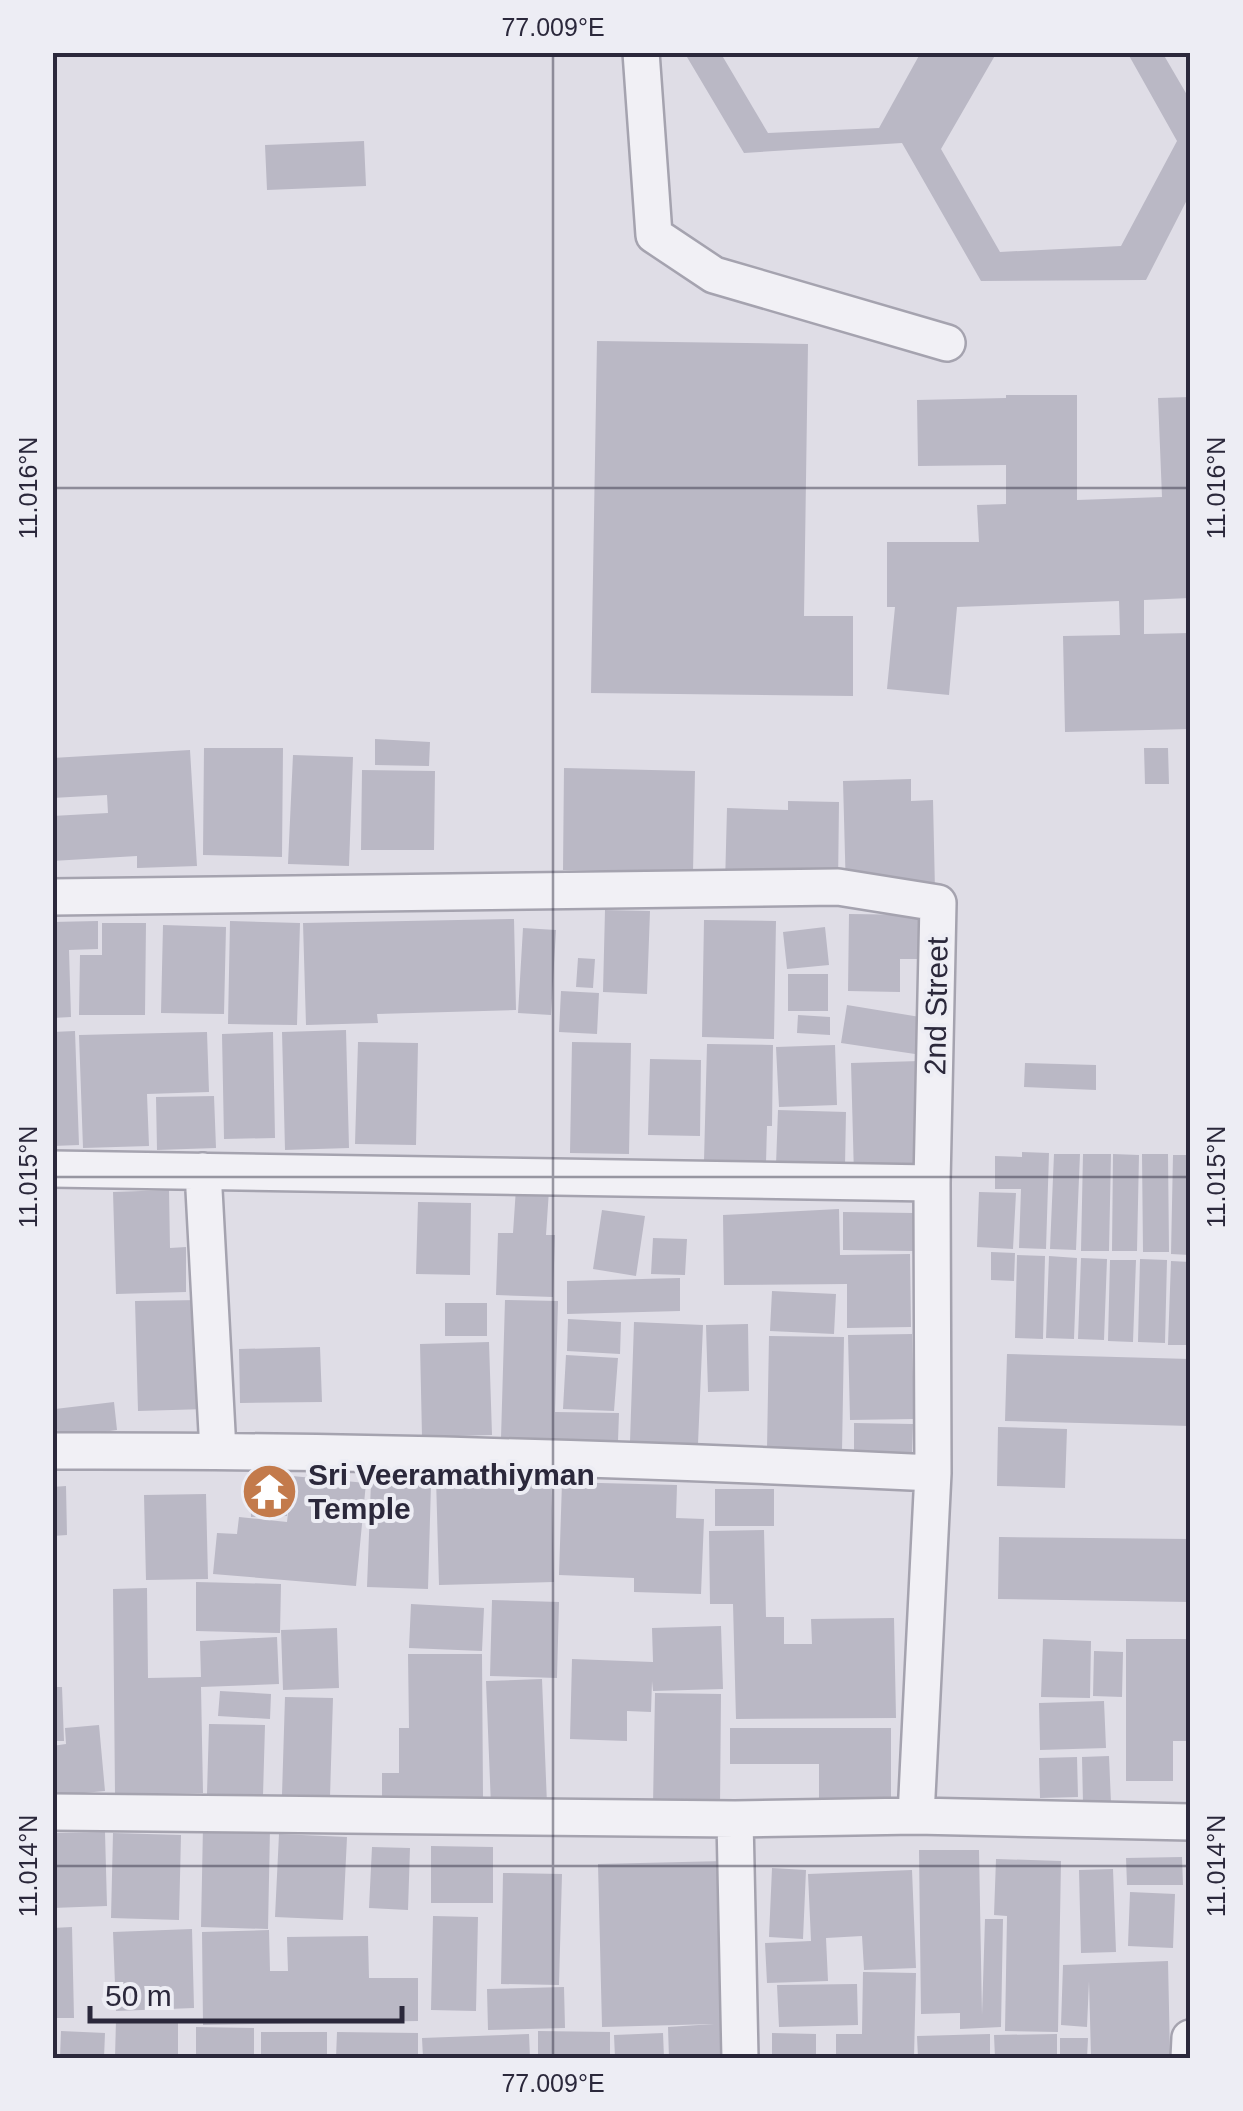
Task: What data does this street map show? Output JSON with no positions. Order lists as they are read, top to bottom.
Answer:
{
  "streets": {
    "street": ["2nd Street"]
  },
  "places": {
    "temple": ["Sri Veeramathiyman Temple"]
  },
  "scale_bar": "50 m",
  "coordinates": [
    "77.009°E",
    "11.016°N",
    "11.015°N",
    "11.014°N"
  ]
}
